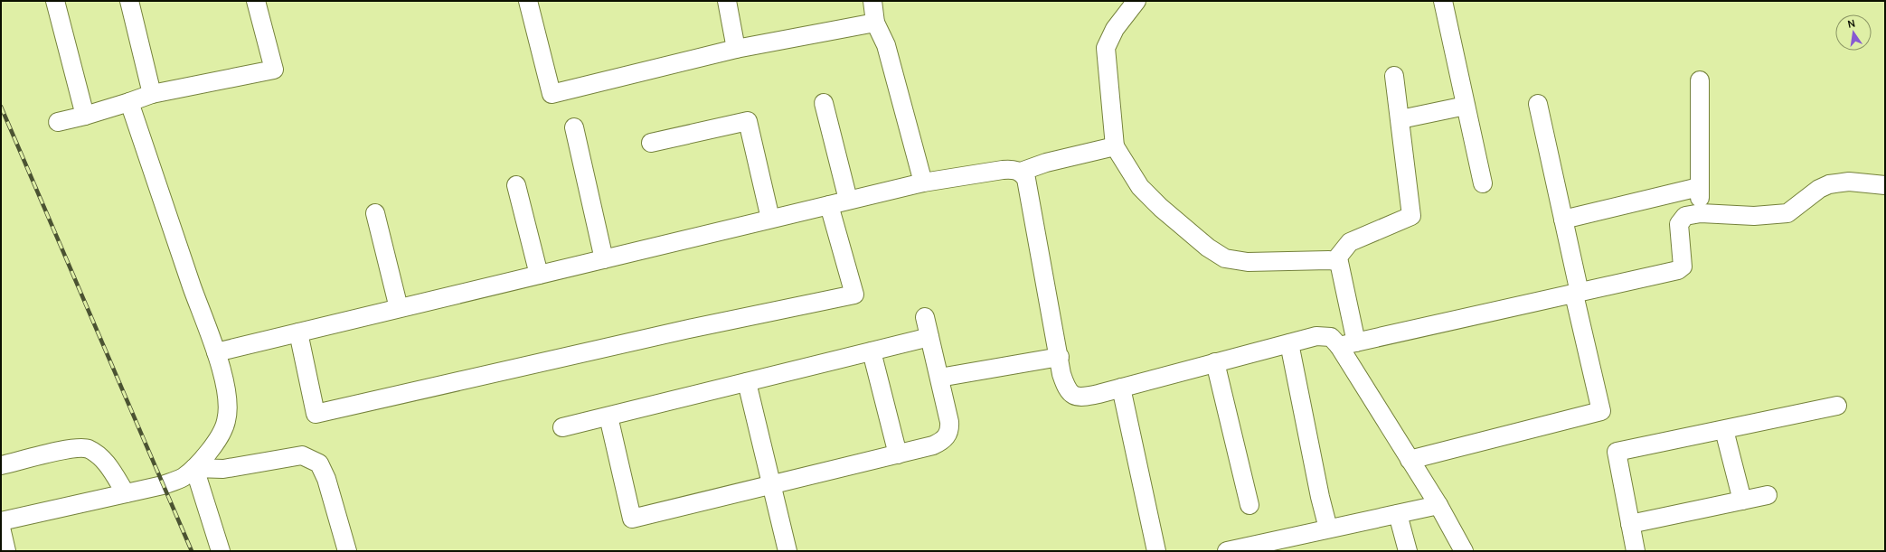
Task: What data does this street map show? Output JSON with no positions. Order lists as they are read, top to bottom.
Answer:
{
  "north": "top"
}
